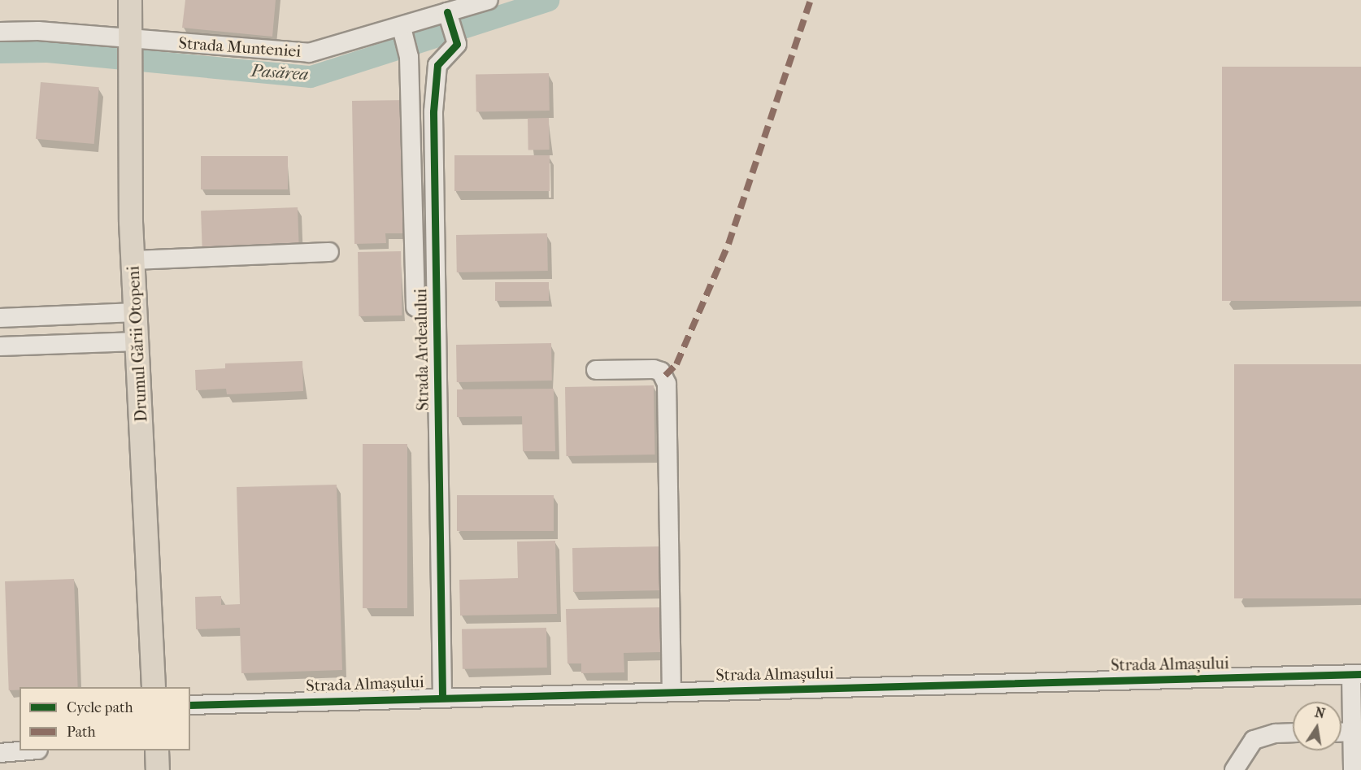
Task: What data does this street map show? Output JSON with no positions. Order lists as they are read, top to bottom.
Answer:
{
  "streets": {
    "main road": ["Drumul Gării Otopeni"],
    "street": ["Strada Munteniei", "Strada Ardealului", "Strada Almașului"]
  },
  "crossings": [
    ["Strada Munteniei", "Drumul Gării Otopeni"],
    ["Strada Munteniei", "Strada Ardealului"],
    ["Strada Ardealului", "Strada Almașului"]
  ],
  "water": ["Pasărea"],
  "legend": ["Cycle path", "Path"],
  "north": "top"
}
